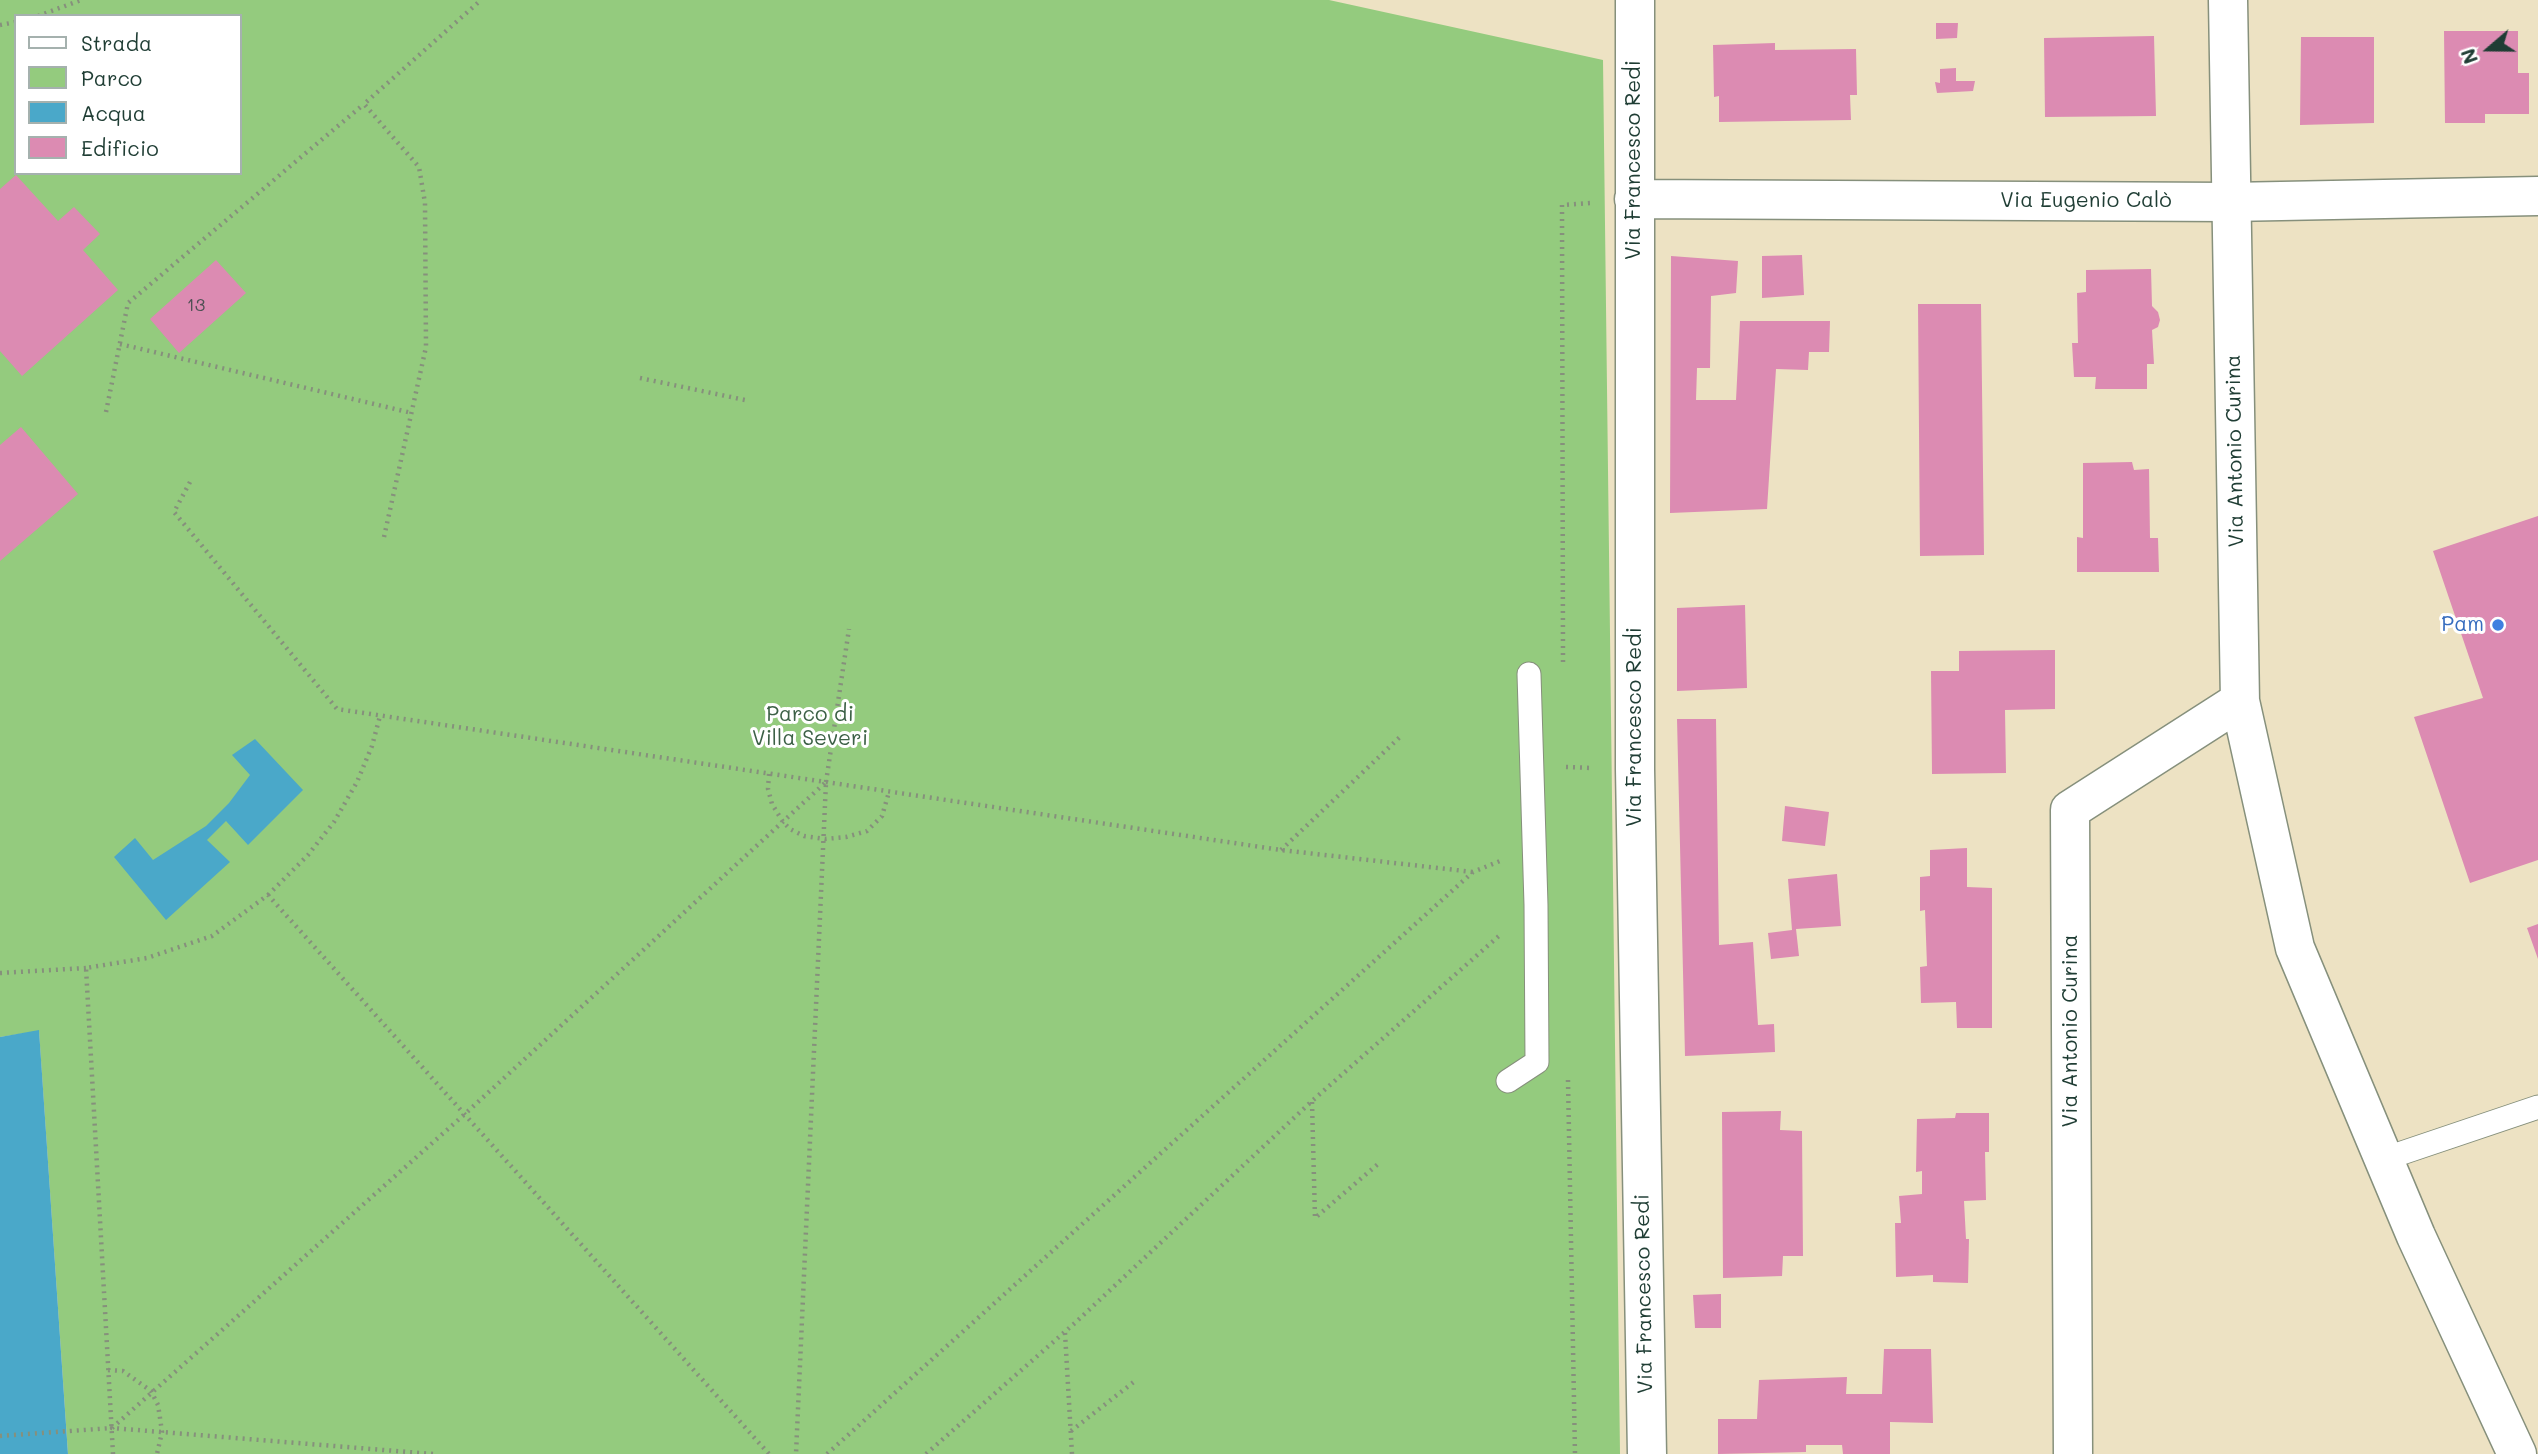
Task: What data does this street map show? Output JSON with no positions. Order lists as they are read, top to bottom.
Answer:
{
  "streets": {
    "street": ["Via Francesco Redi", "Via Eugenio Calò", "Via Antonio Curina"]
  },
  "crossings": [
    ["Via Francesco Redi", "Via Eugenio Calò"],
    ["Via Eugenio Calò", "Via Antonio Curina"]
  ],
  "parks": ["Parco di Villa Severi"],
  "places": ["Pam"],
  "house_numbers": ["13"],
  "legend": [
    "Strada",
    "Parco",
    "Acqua",
    "Edificio"
  ],
  "north": "left"
}
